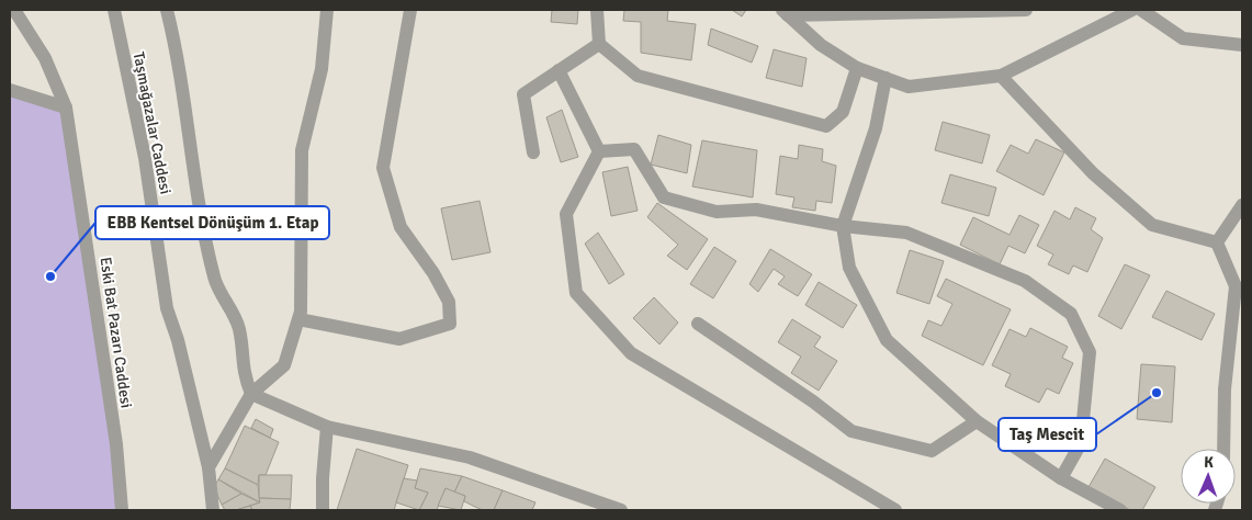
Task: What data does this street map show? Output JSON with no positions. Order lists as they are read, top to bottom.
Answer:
{
  "streets": {
    "street": ["Taşmağazalar Caddesi", "Eski Bat Pazarı Caddesi"]
  },
  "places": ["EBB Kentsel Dönüşüm 1. Etap", "Taş Mescit"],
  "north": "top"
}
